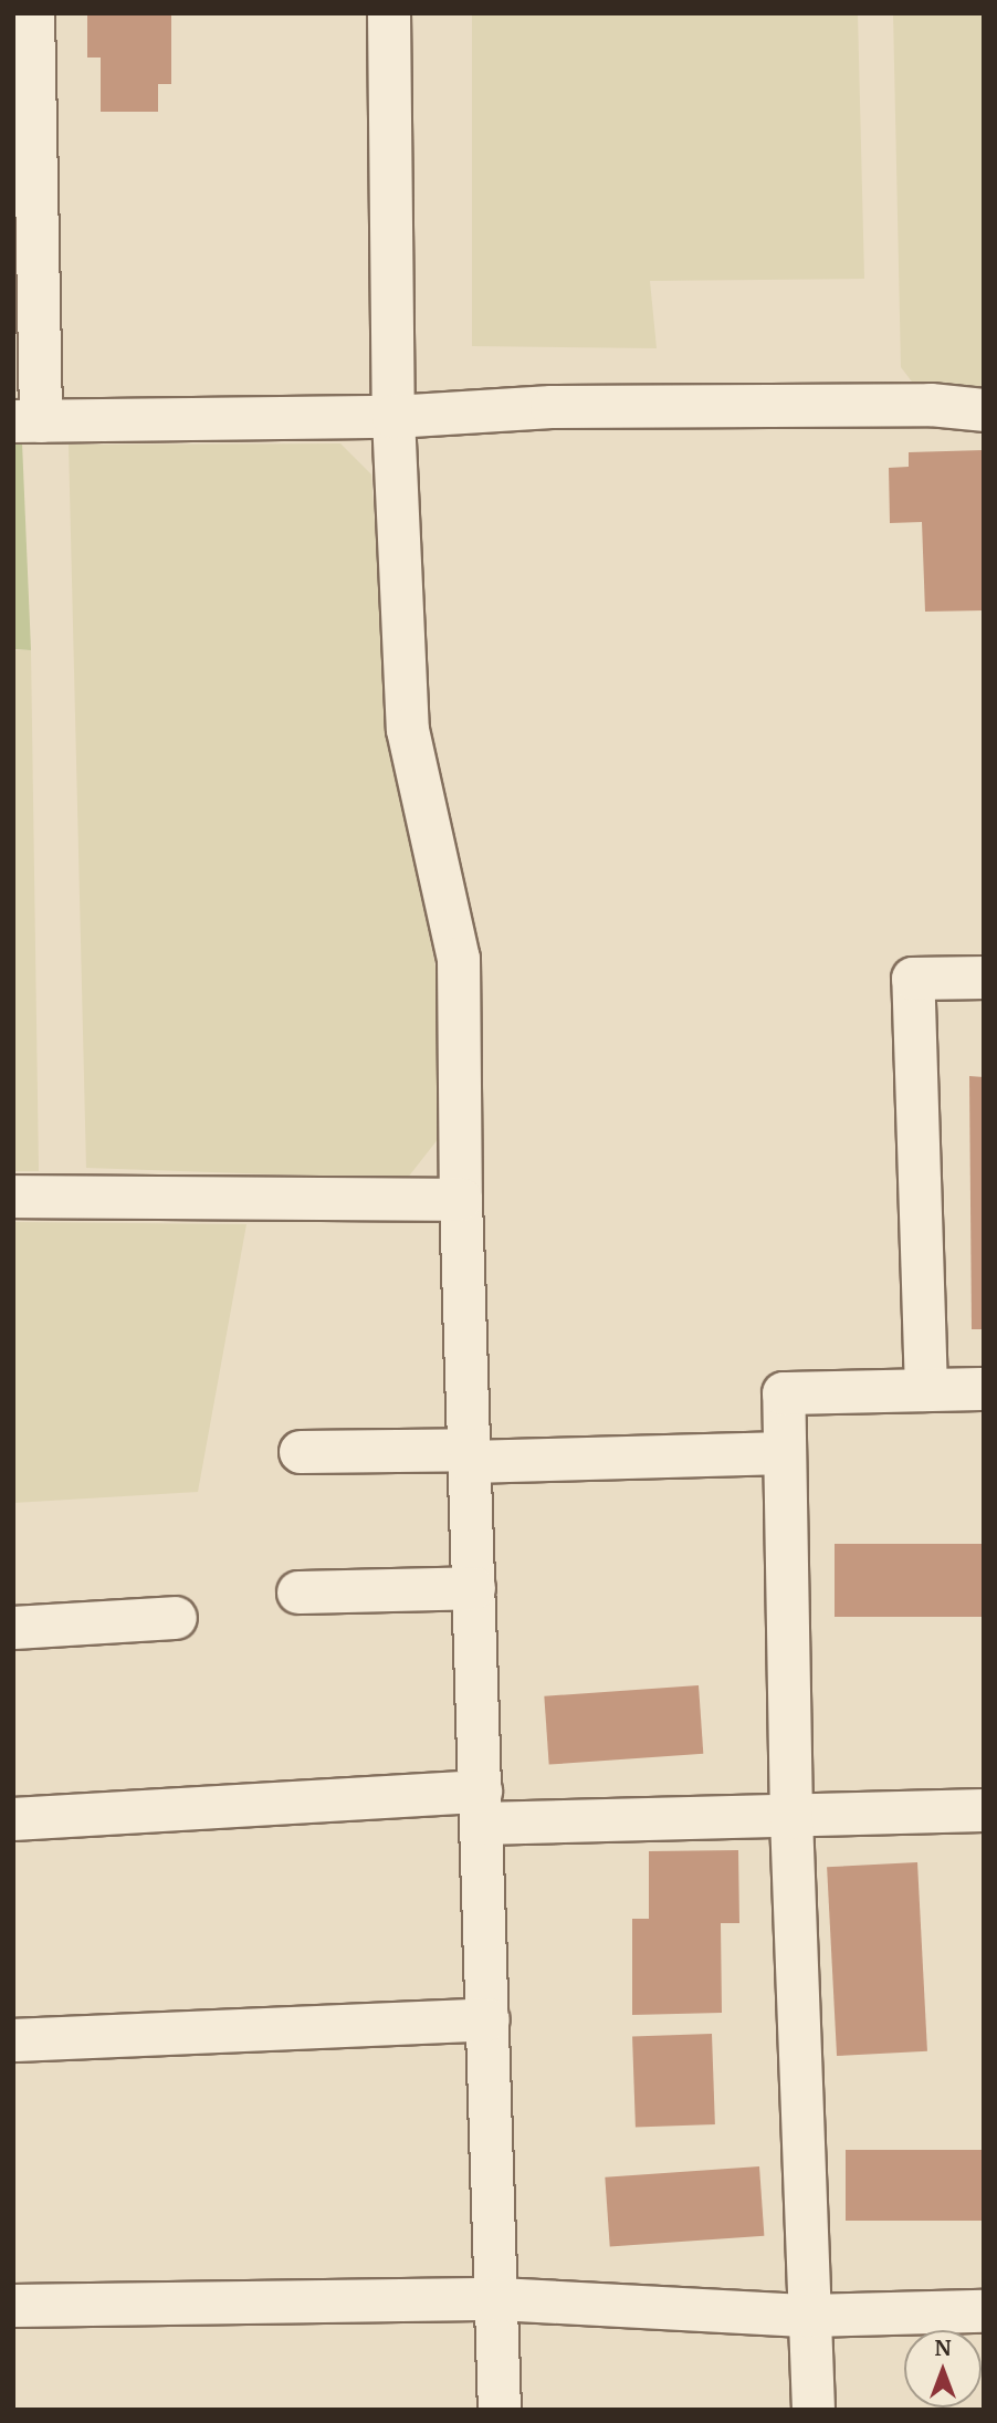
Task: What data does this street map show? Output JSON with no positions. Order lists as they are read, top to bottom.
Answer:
{
  "north": "top"
}
